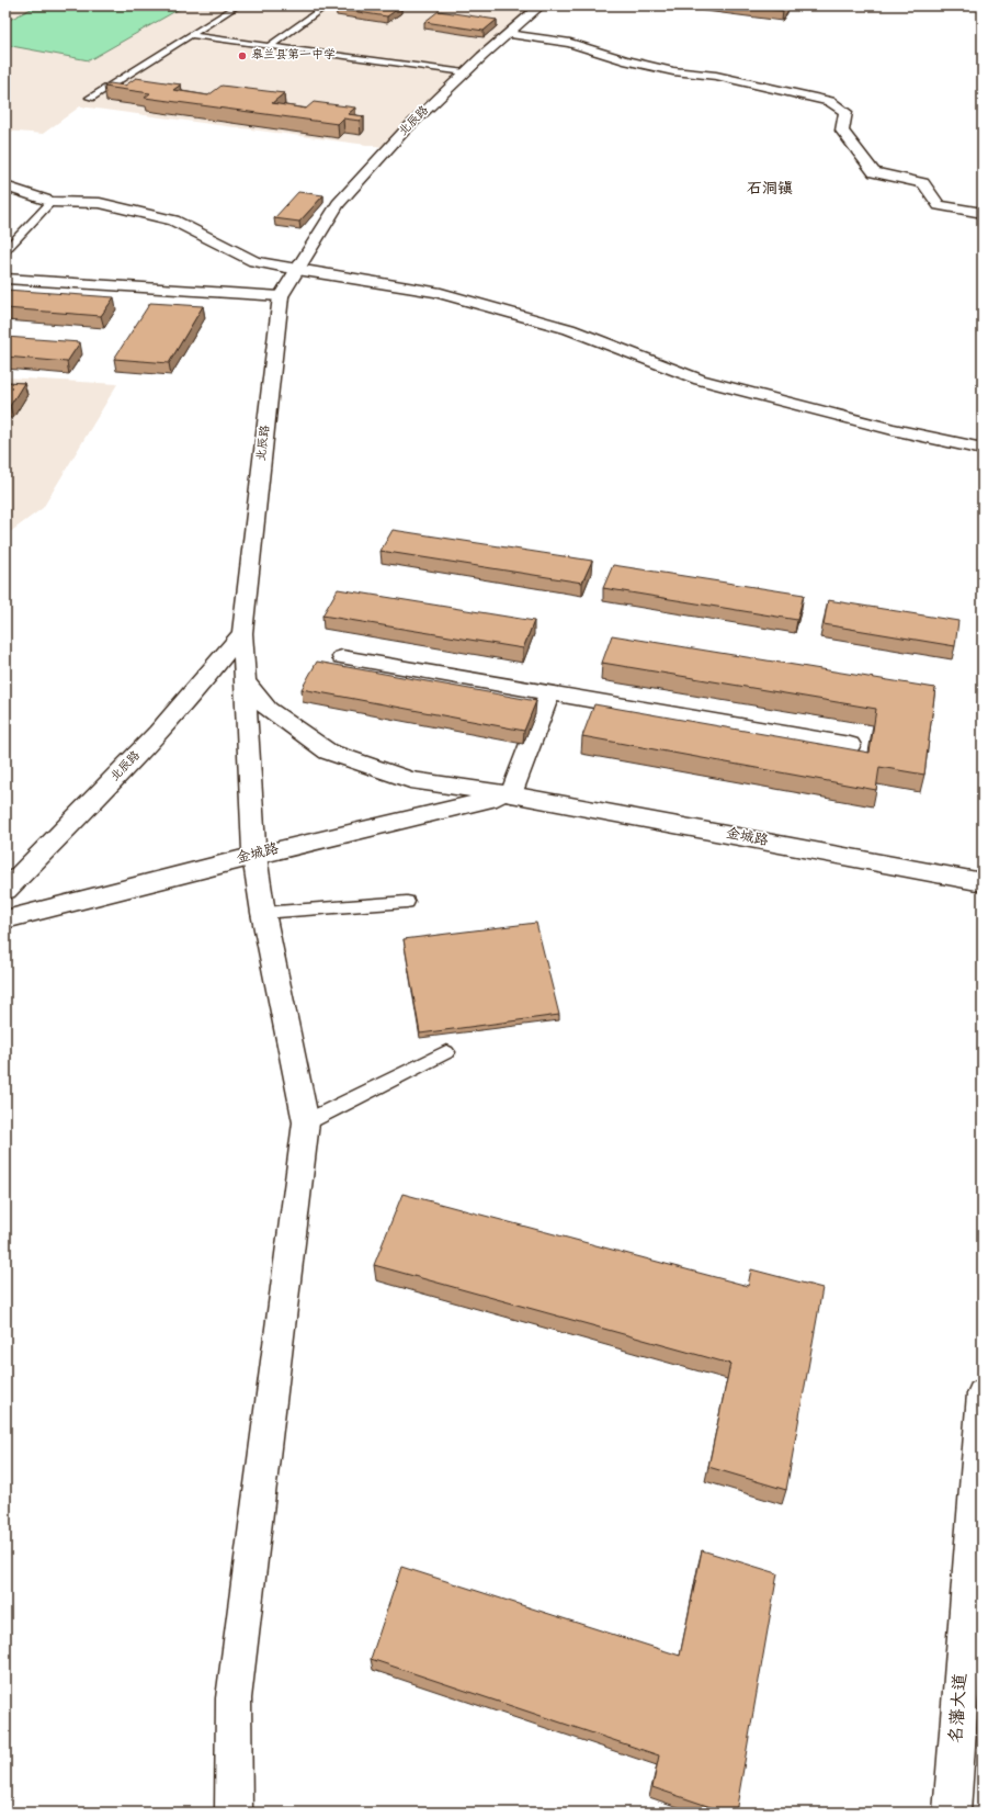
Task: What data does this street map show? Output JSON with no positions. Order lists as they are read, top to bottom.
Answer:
{
  "streets": {
    "street": ["北辰路", "金城路", "名藩大道"]
  },
  "districts": ["石洞镇"],
  "places": ["皋兰县第一中学"]
}
